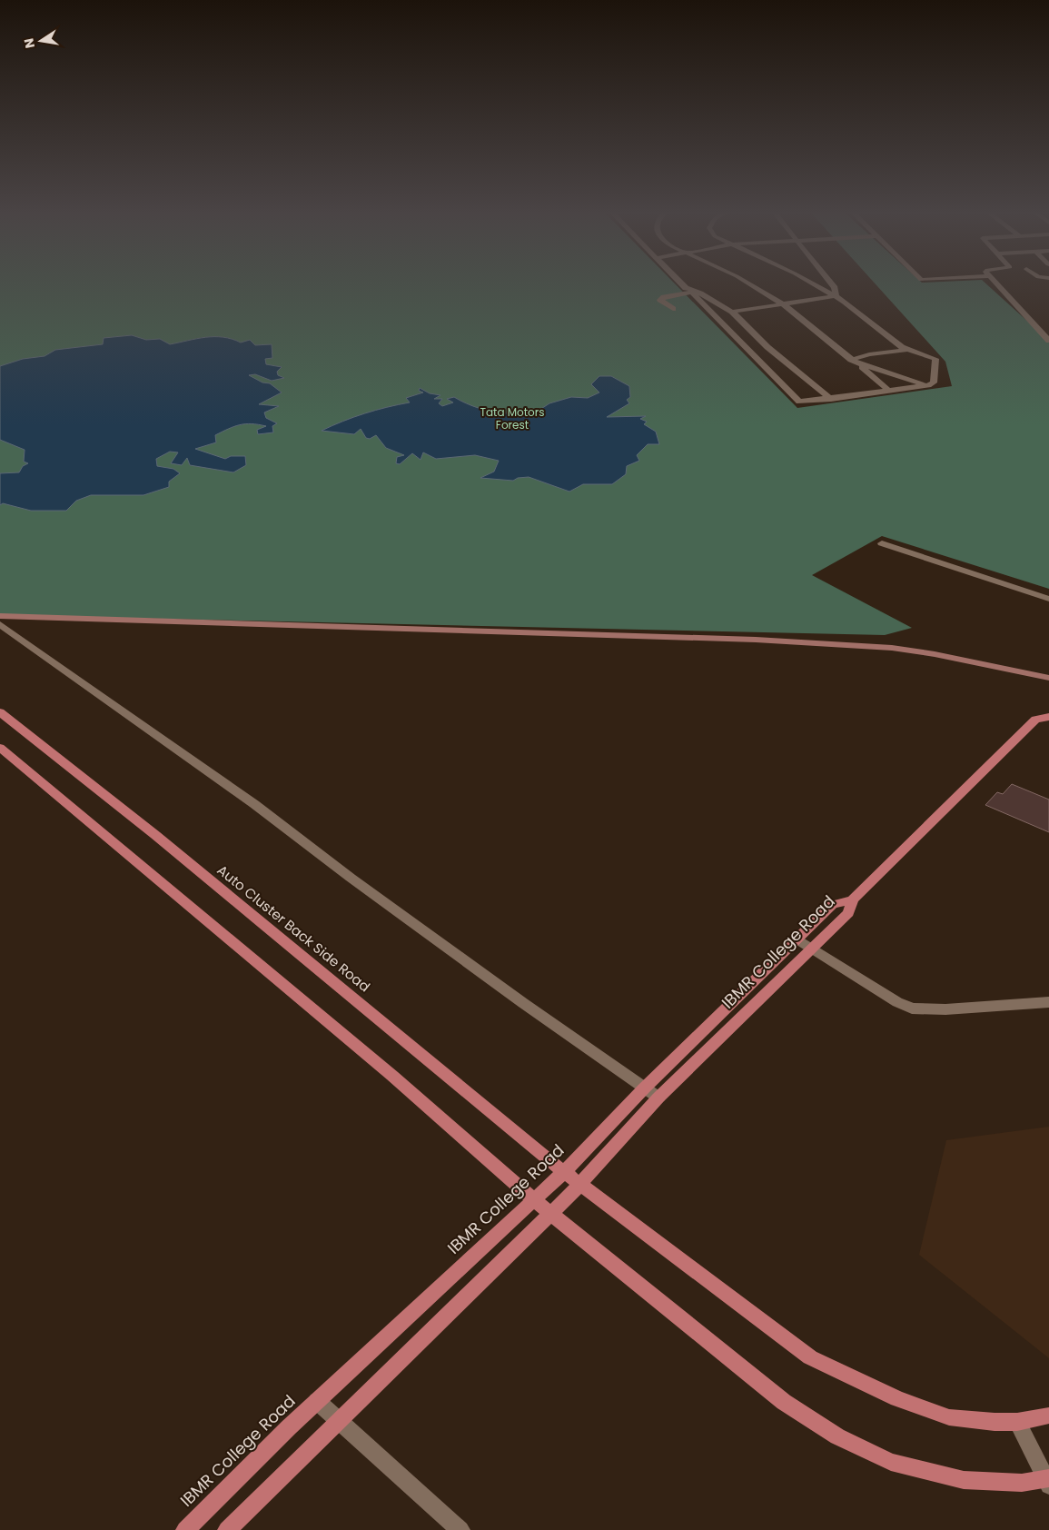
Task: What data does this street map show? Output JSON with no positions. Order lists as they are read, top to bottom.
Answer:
{
  "streets": {
    "main road": ["Auto Cluster Back Side Road", "IBMR College Road"]
  },
  "crossings": [
    ["Auto Cluster Back Side Road", "IBMR College Road"]
  ],
  "parks": ["Tata Motors Forest"],
  "north": "left"
}
